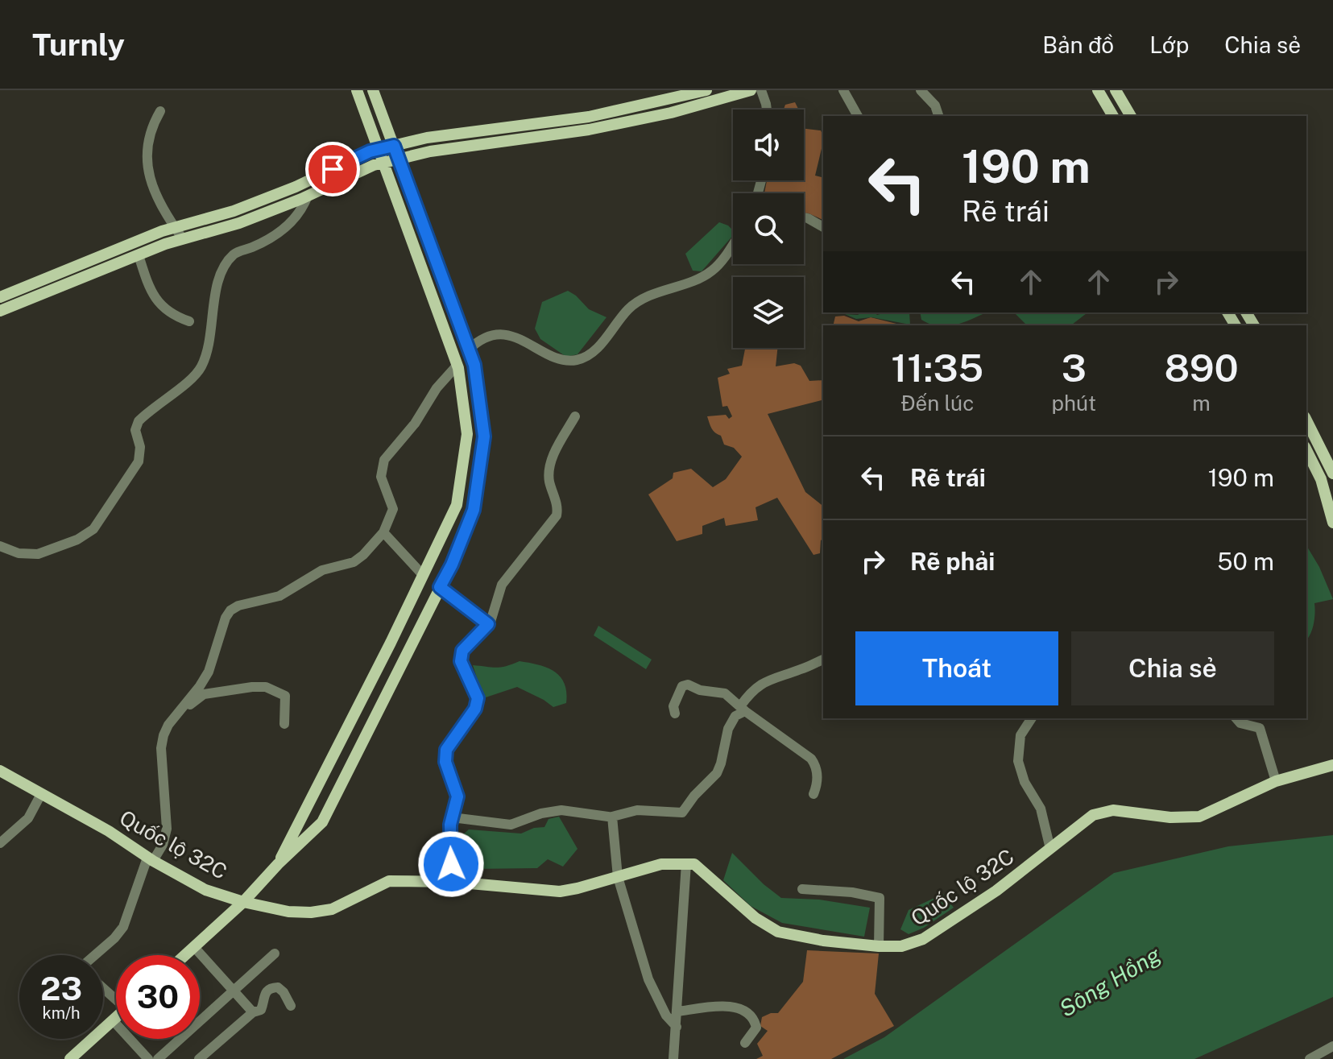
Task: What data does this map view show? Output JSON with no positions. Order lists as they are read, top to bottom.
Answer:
{
  "streets": {
    "main road": ["Quốc lộ 32C"]
  },
  "water": ["Sông Hồng"],
  "page": {
    "header": "Turnly",
    "nav": ["Bản đồ", "Lớp", "Chia sẻ"],
    "turn": ["190 m", "Rẽ trái"],
    "eta": [
      "11:35",
      "Đến lúc",
      "3",
      "phút",
      "890",
      "m"
    ],
    "list": [
      {
        "name": "Rẽ trái",
        "value": "190 m"
      },
      {
        "name": "Rẽ phải",
        "value": "50 m"
      }
    ],
    "buttons": ["Thoát", "Chia sẻ"],
    "speed": "23 km/h",
    "limit": "30"
  }
}
